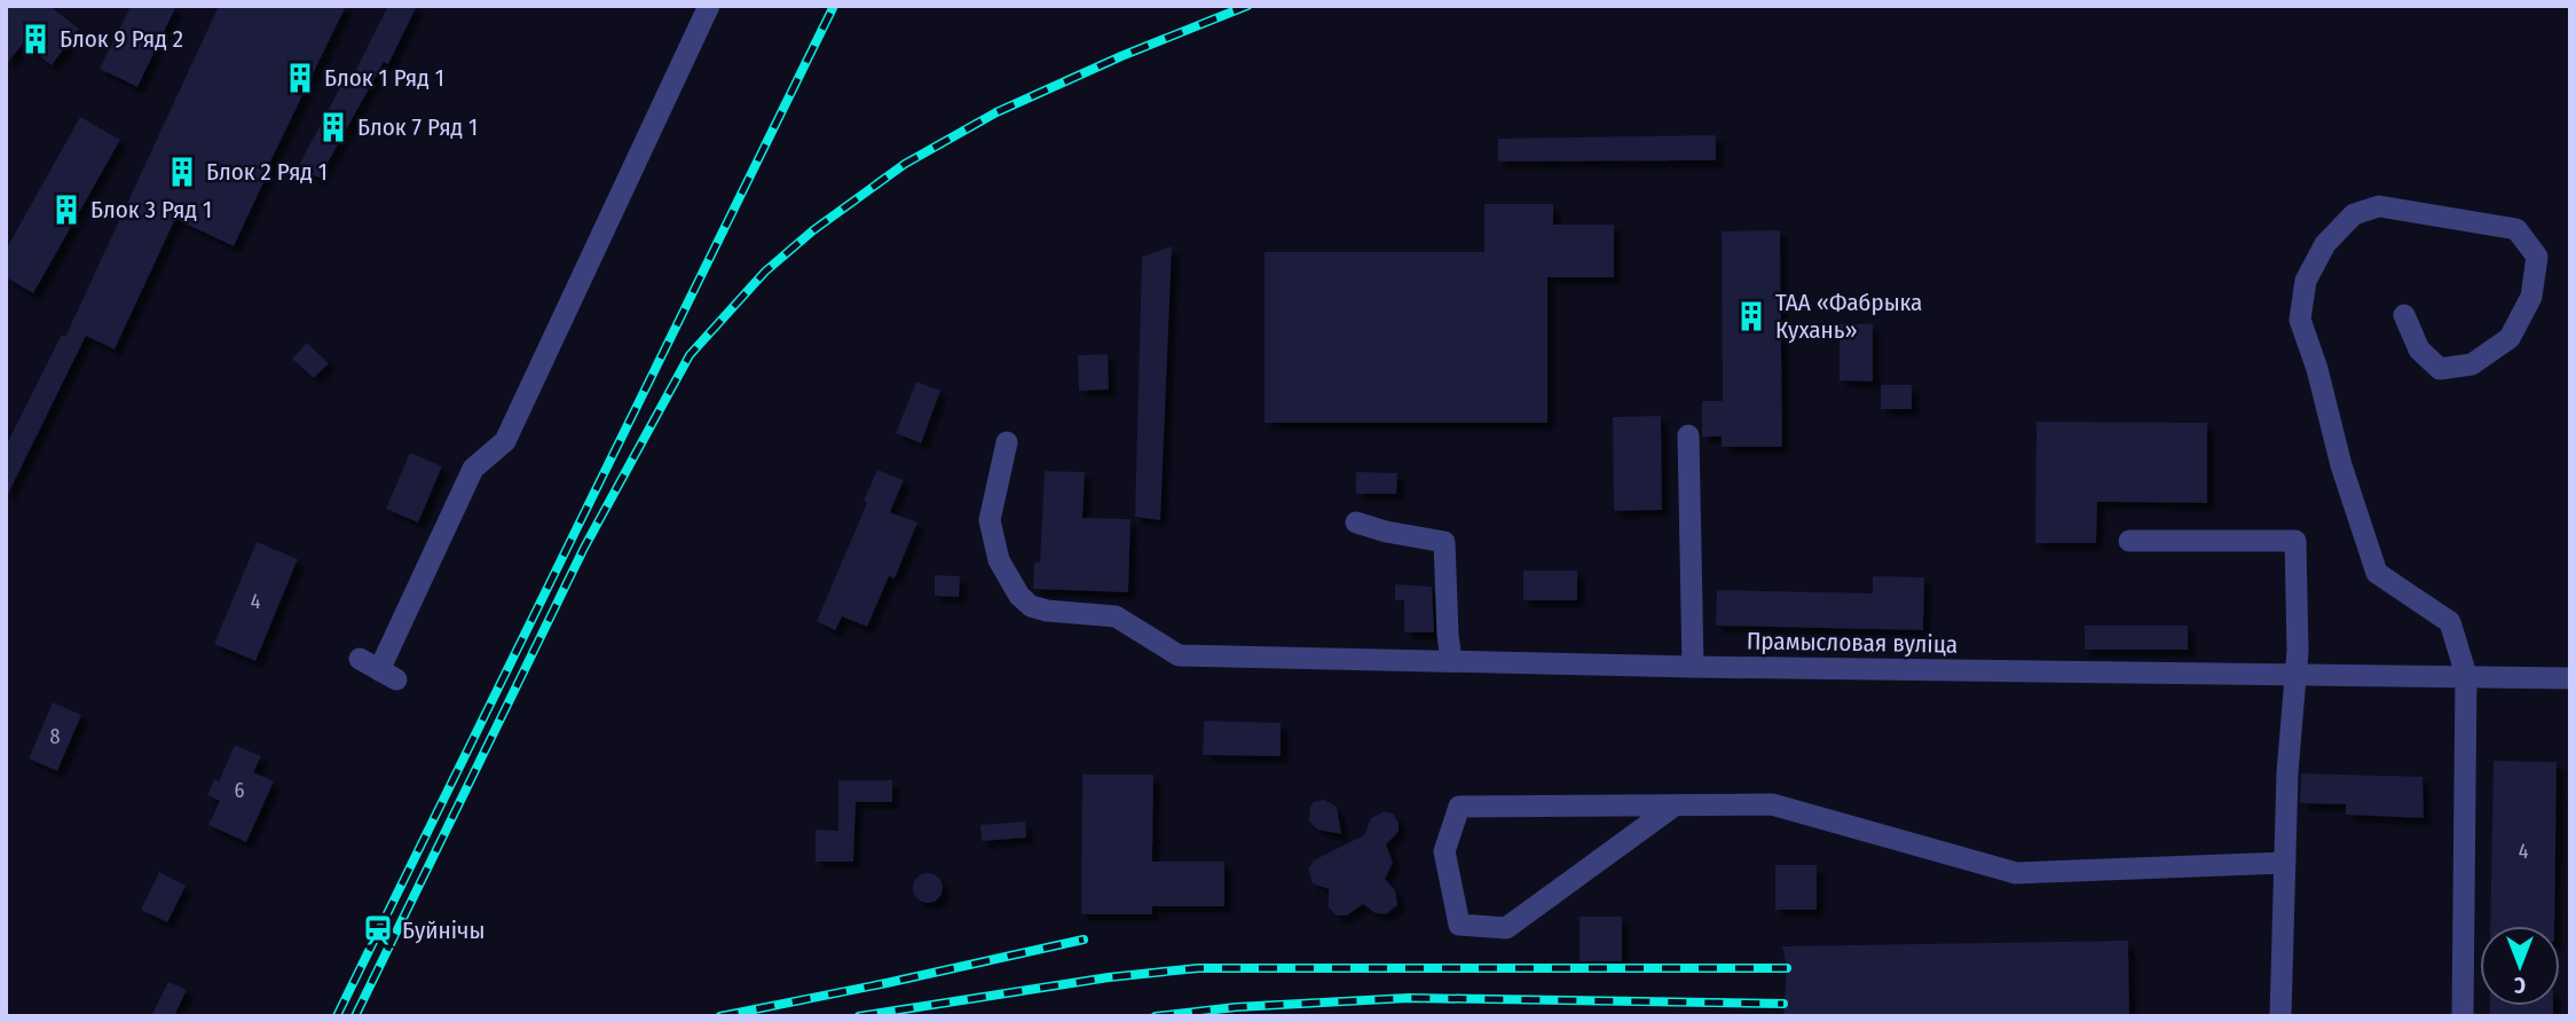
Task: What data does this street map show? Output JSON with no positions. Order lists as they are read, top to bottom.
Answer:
{
  "streets": {
    "street": ["Прамысловая вуліца"]
  },
  "places": {
    "building": [
      "Блок 9 Ряд 2",
      "Блок 1 Ряд 1",
      "Блок 7 Ряд 1",
      "Блок 2 Ряд 1",
      "Блок 3 Ряд 1",
      "ТАА «Фабрыка Кухань»"
    ],
    "station": ["Буйнічы"]
  },
  "house_numbers": [
    "4",
    "8",
    "6",
    "4"
  ],
  "north": "bottom"
}
